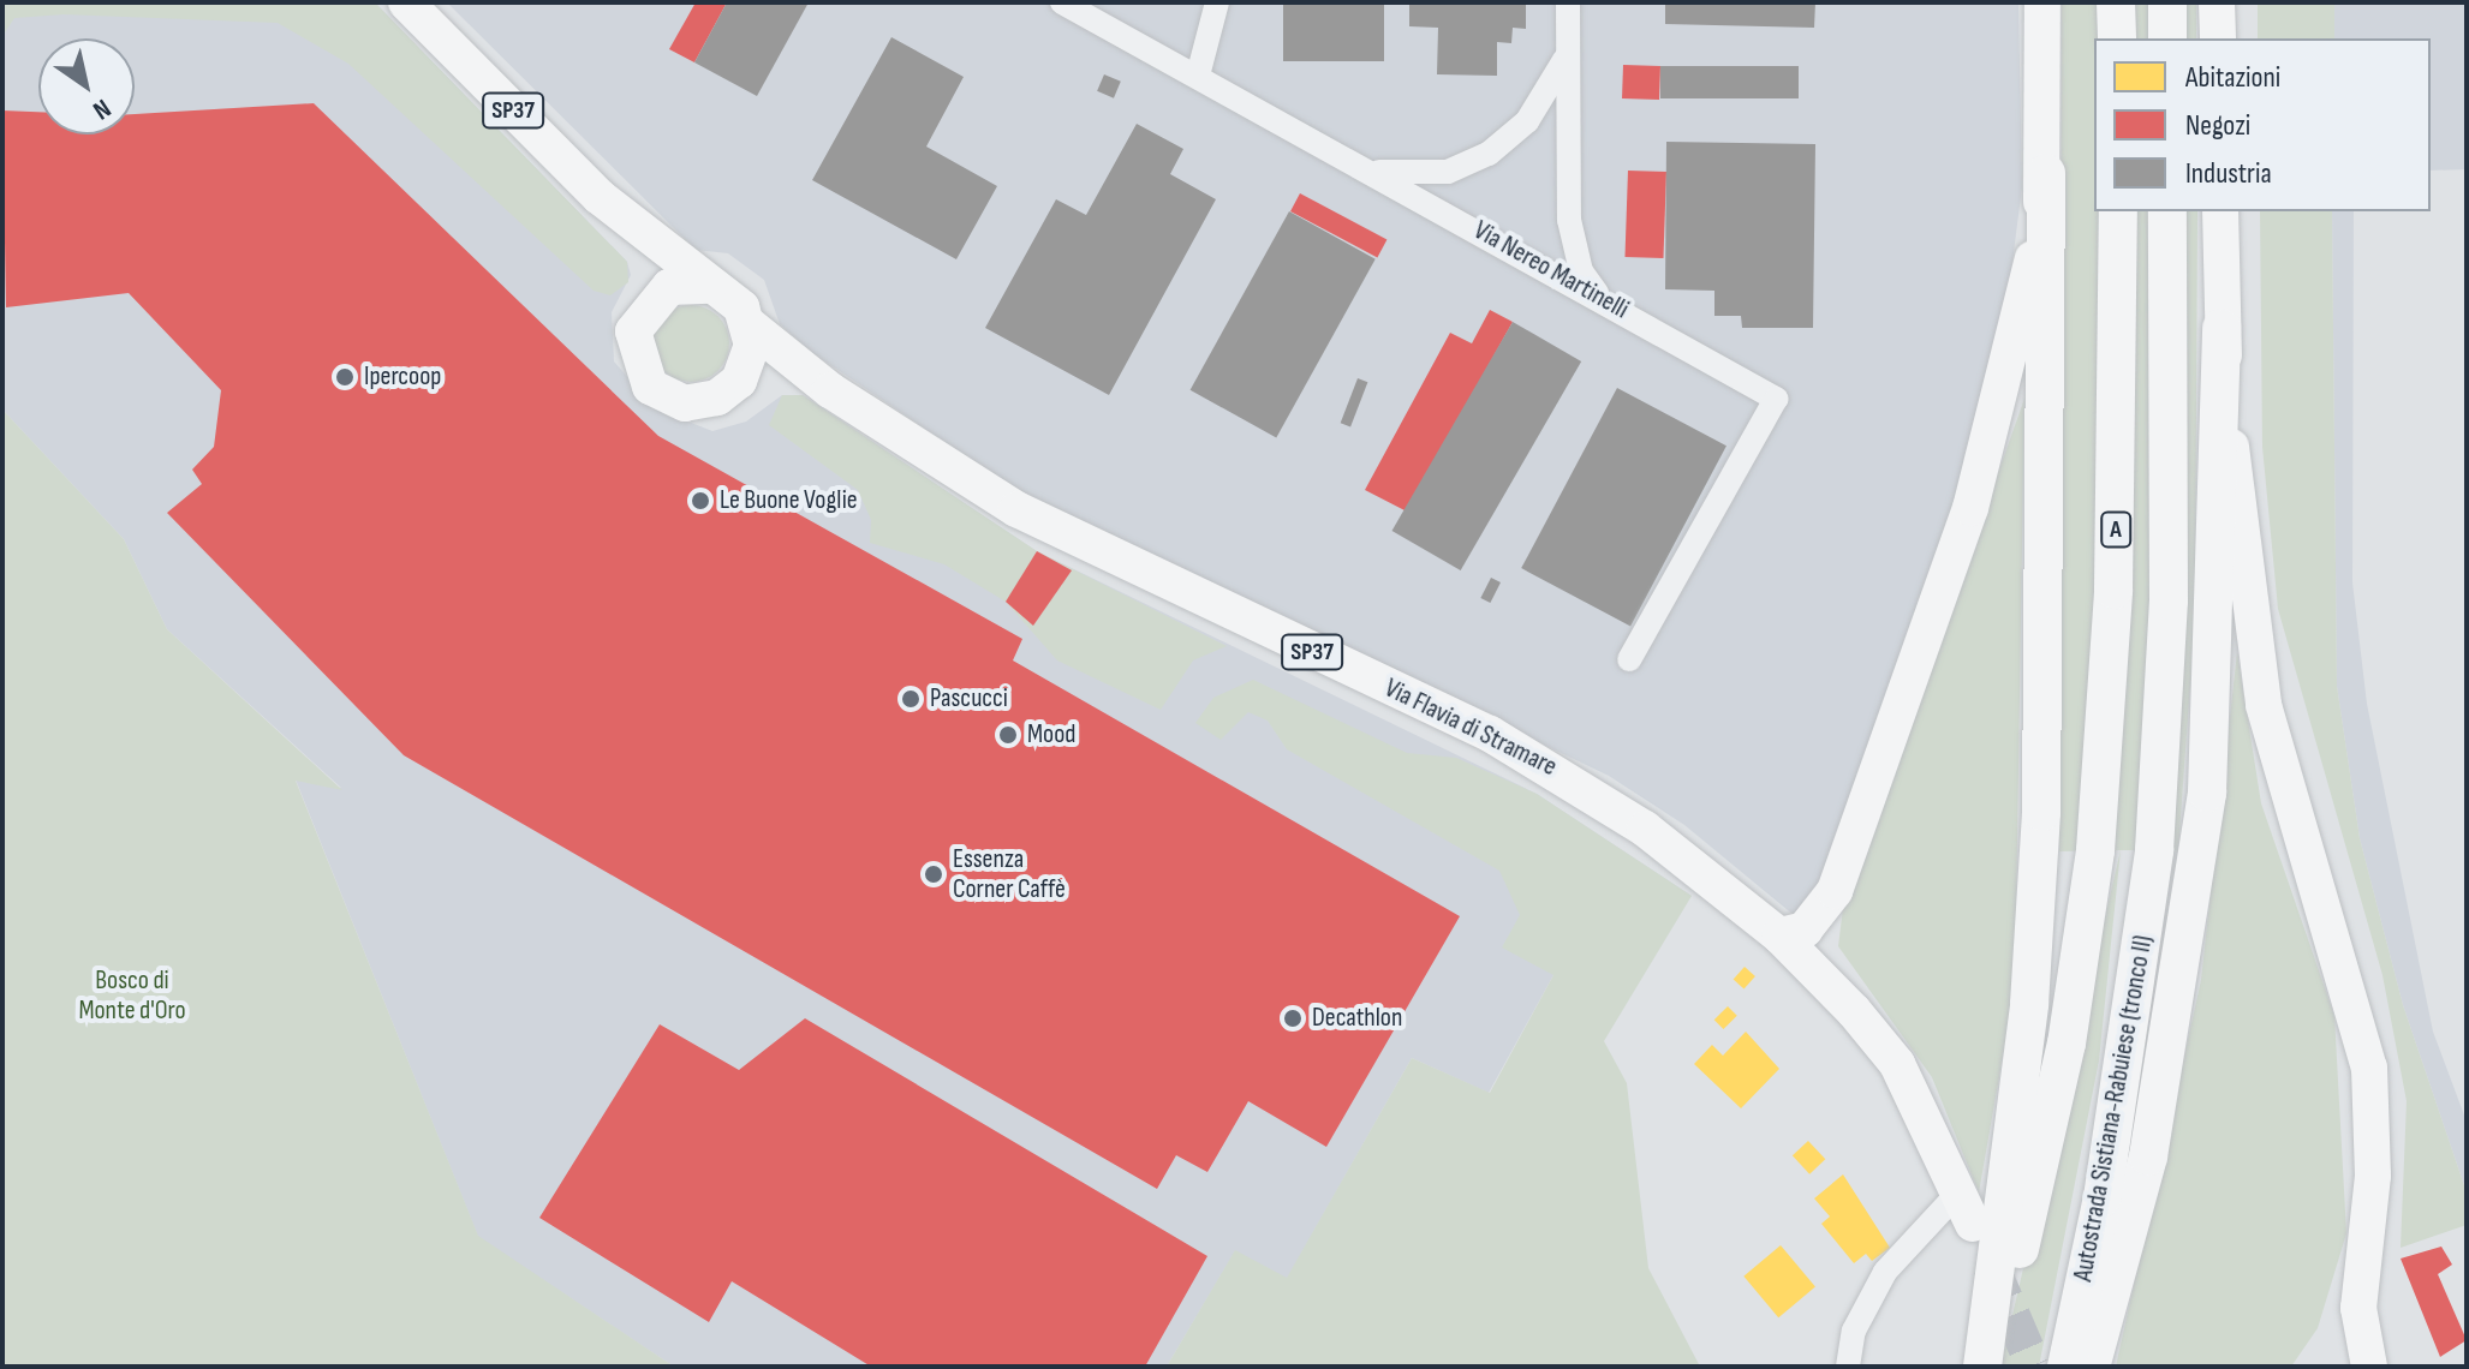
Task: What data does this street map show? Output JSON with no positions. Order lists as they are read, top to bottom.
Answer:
{
  "streets": {
    "highway": ["A", "Autostrada Sistiana-Rabuiese (tronco II)"],
    "main road": ["SP37", "Via Flavia di Stramare"],
    "street": ["Via Nereo Martinelli"]
  },
  "parks": ["Bosco di Monte d'Oro"],
  "places": [
    "Ipercoop",
    "Le Buone Voglie",
    "Pascucci",
    "Mood",
    "Essenza Corner Caffè",
    "Decathlon"
  ],
  "legend": ["Abitazioni", "Negozi", "Industria"],
  "north": "bottom right"
}
